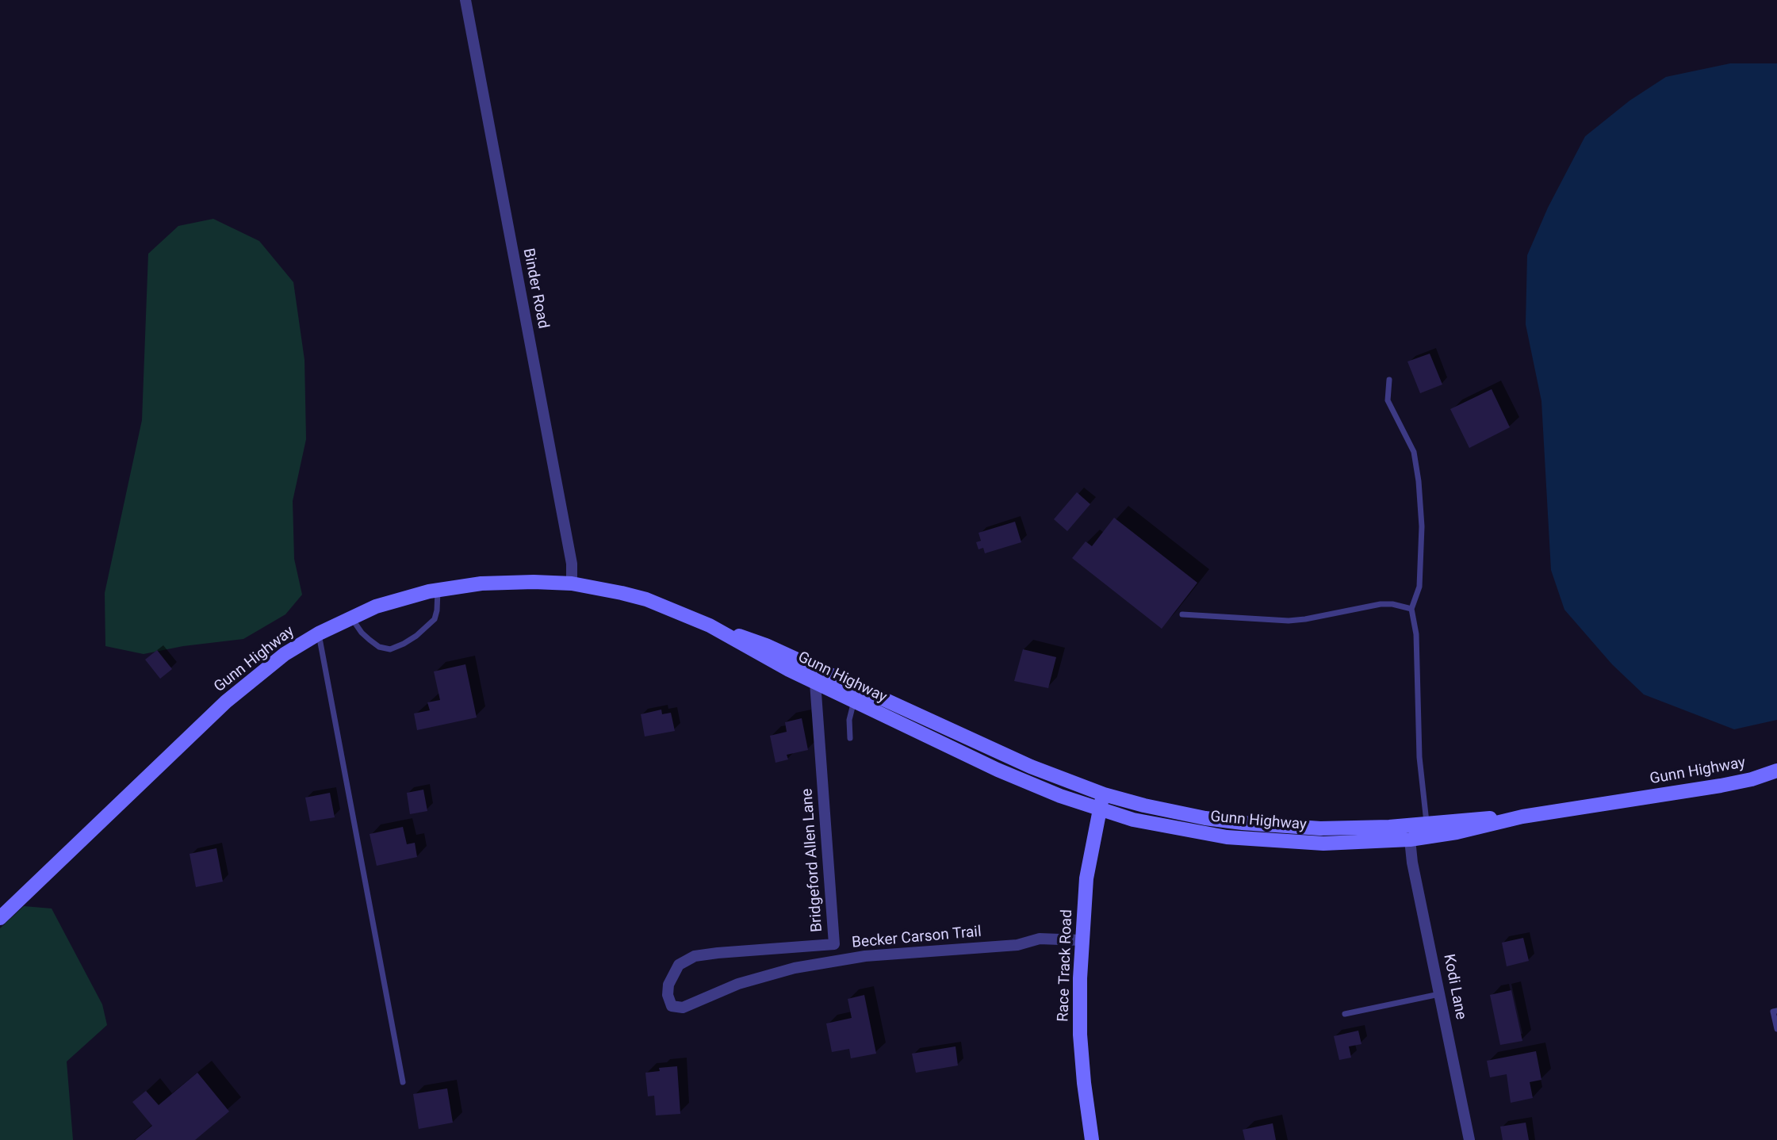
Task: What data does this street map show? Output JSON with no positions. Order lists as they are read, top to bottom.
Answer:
{
  "streets": {
    "main road": ["Gunn Highway", "Race Track Road"],
    "street": [
      "Binder Road",
      "Bridgeford Allen Lane",
      "Becker Carson Trail",
      "Kodi Lane"
    ]
  },
  "crossings": [
    ["Binder Road", "Gunn Highway"],
    ["Gunn Highway", "Bridgeford Allen Lane"],
    ["Gunn Highway", "Race Track Road"],
    ["Gunn Highway", "Kodi Lane"],
    ["Bridgeford Allen Lane", "Becker Carson Trail"],
    ["Becker Carson Trail", "Race Track Road"]
  ]
}
